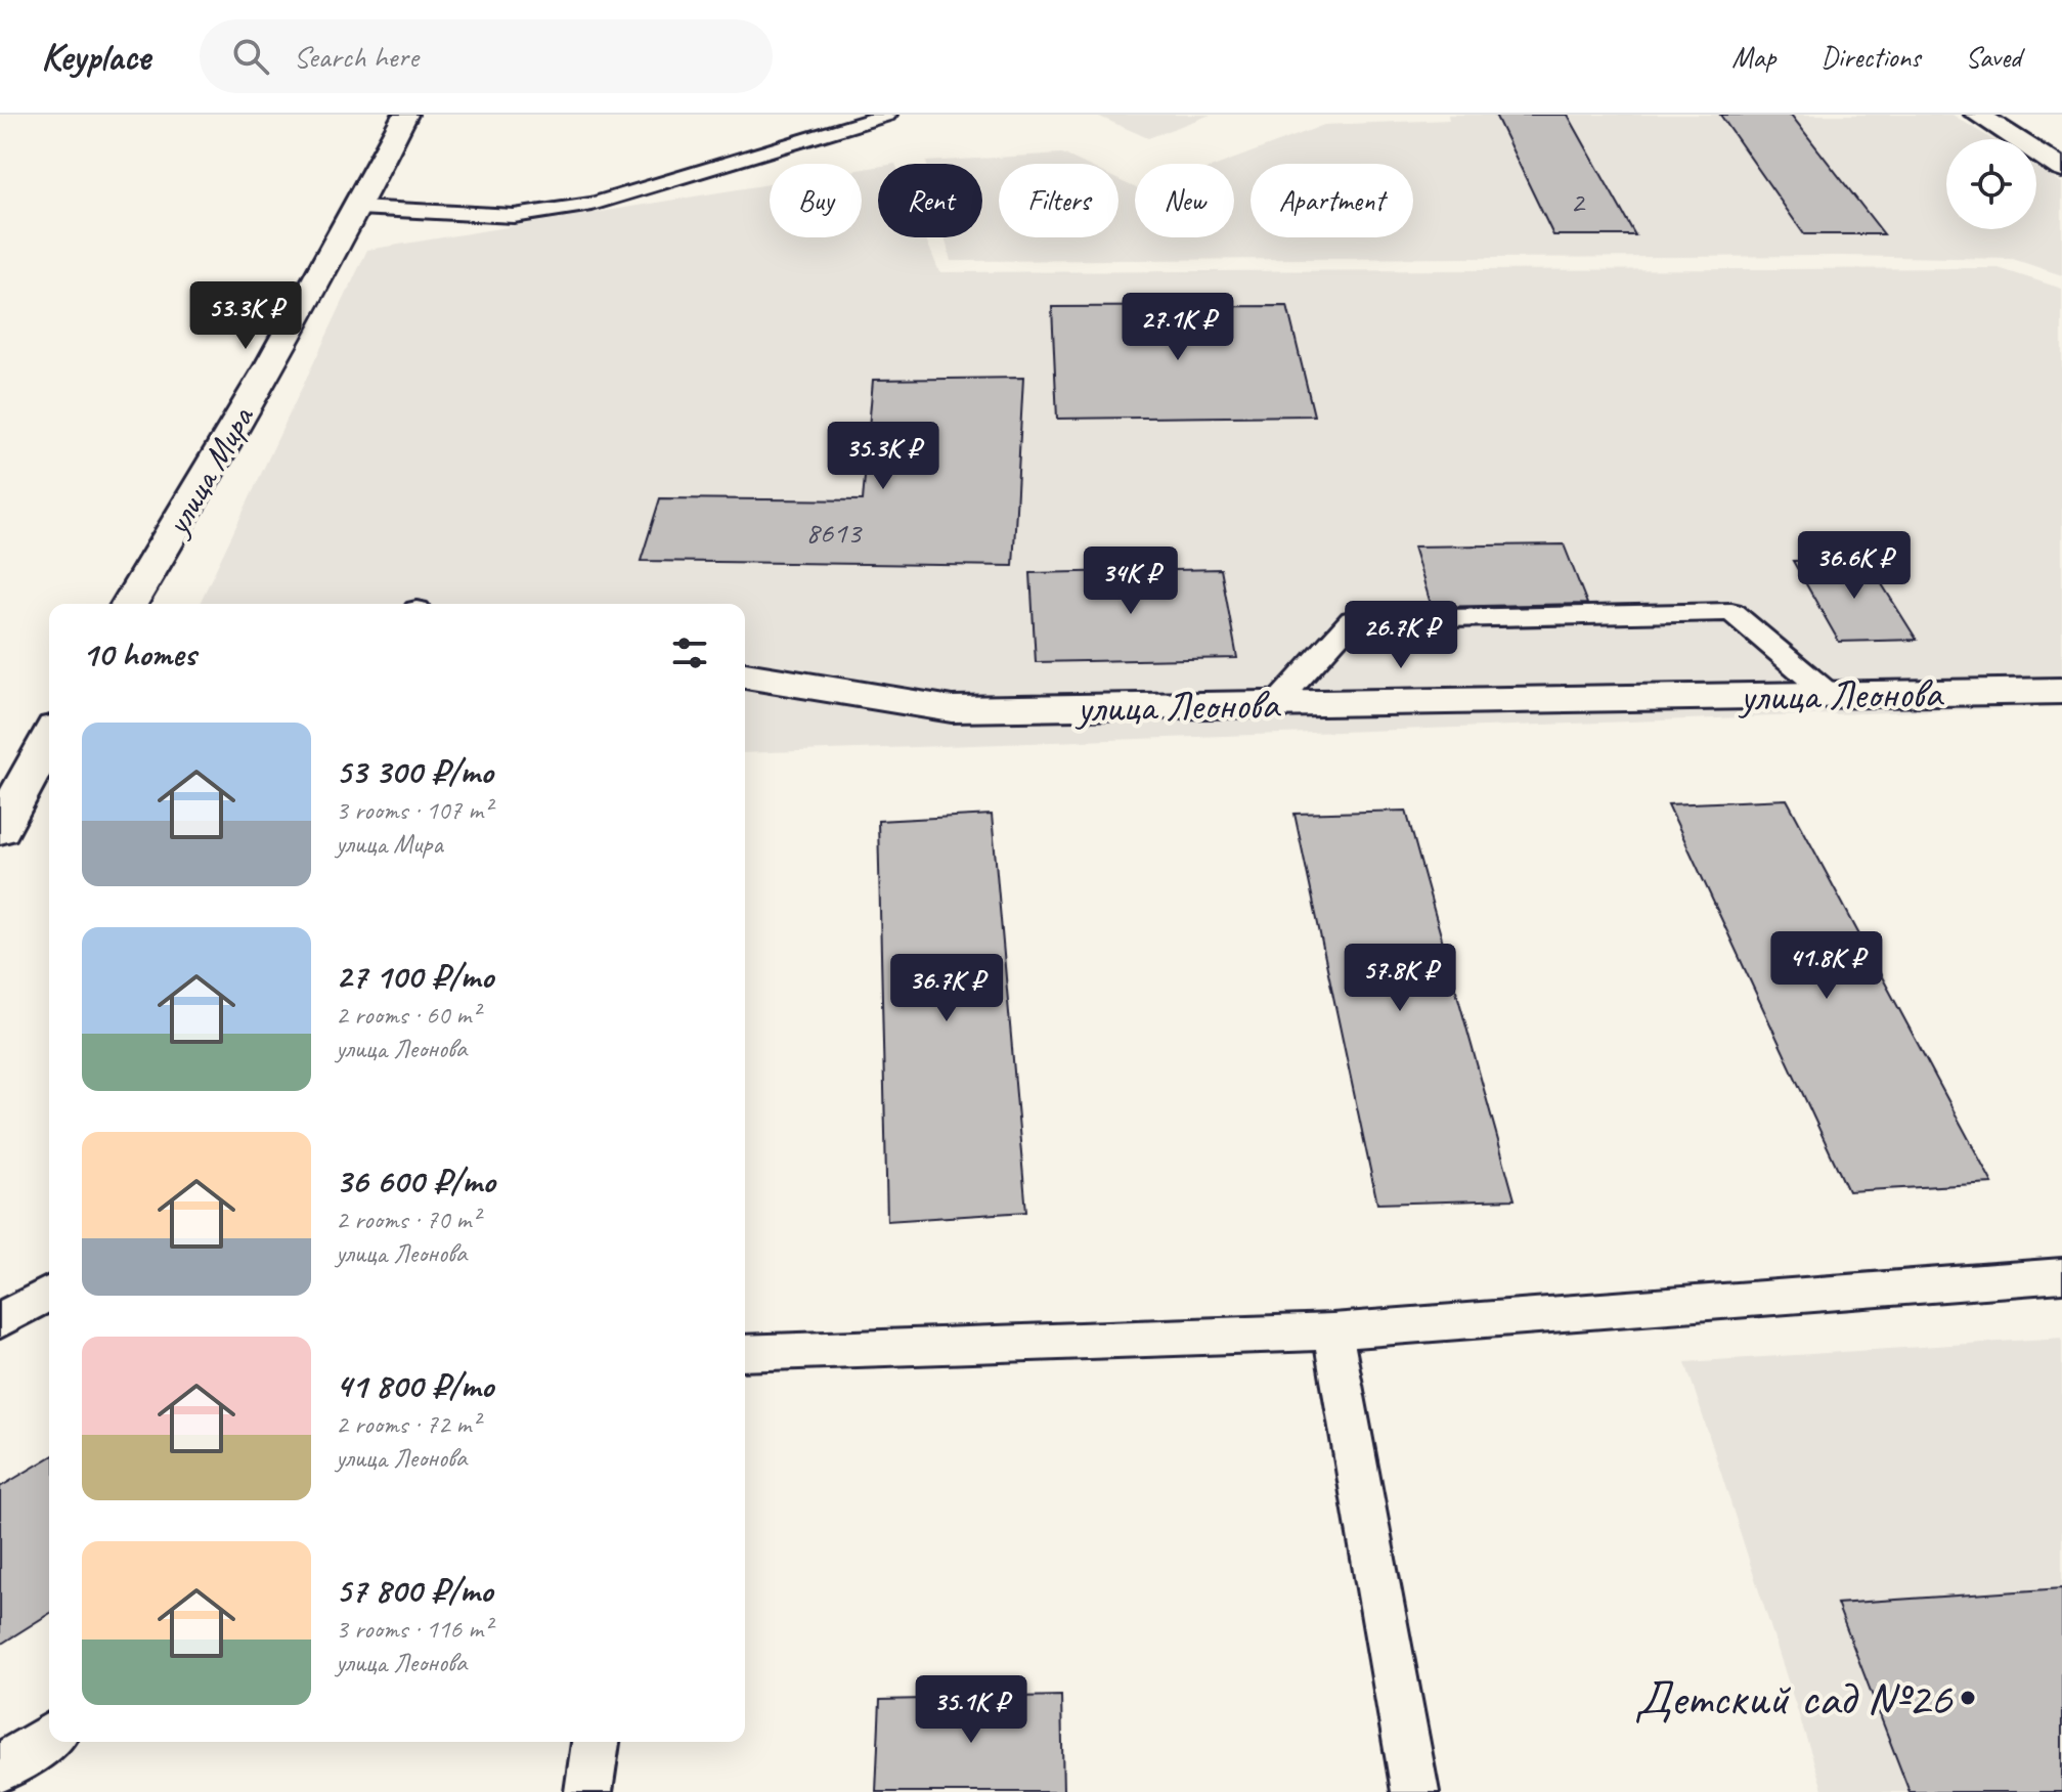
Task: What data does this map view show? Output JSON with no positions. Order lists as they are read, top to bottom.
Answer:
{
  "streets": {
    "street": ["улица Мира", "улица Леонова"]
  },
  "places": ["Детский сад №26"],
  "house_numbers": ["2", "8613"],
  "page": {
    "header": "Keyplace",
    "search": "Search here",
    "nav": ["Map", "Directions", "Saved"],
    "chip": [
      "Buy",
      "Rent",
      "Filters",
      "New",
      "Apartment"
    ],
    "price": [
      "53.3K ₽",
      "27.1K ₽",
      "35.3K ₽",
      "36.6K ₽",
      "34K ₽",
      "26.7K ₽",
      "41.8K ₽",
      "57.8K ₽",
      "36.7K ₽",
      "35.1K ₽"
    ],
    "heading": "10 homes",
    "list": [
      {
        "name": "53 300 ₽/mo",
        "note": "3 rooms · 107 m² · улица Мира"
      },
      {
        "name": "27 100 ₽/mo",
        "note": "2 rooms · 60 m² · улица Леонова"
      },
      {
        "name": "36 600 ₽/mo",
        "note": "2 rooms · 70 m² · улица Леонова"
      },
      {
        "name": "41 800 ₽/mo",
        "note": "2 rooms · 72 m² · улица Леонова"
      },
      {
        "name": "57 800 ₽/mo",
        "note": "3 rooms · 116 m² · улица Леонова"
      }
    ]
  }
}
